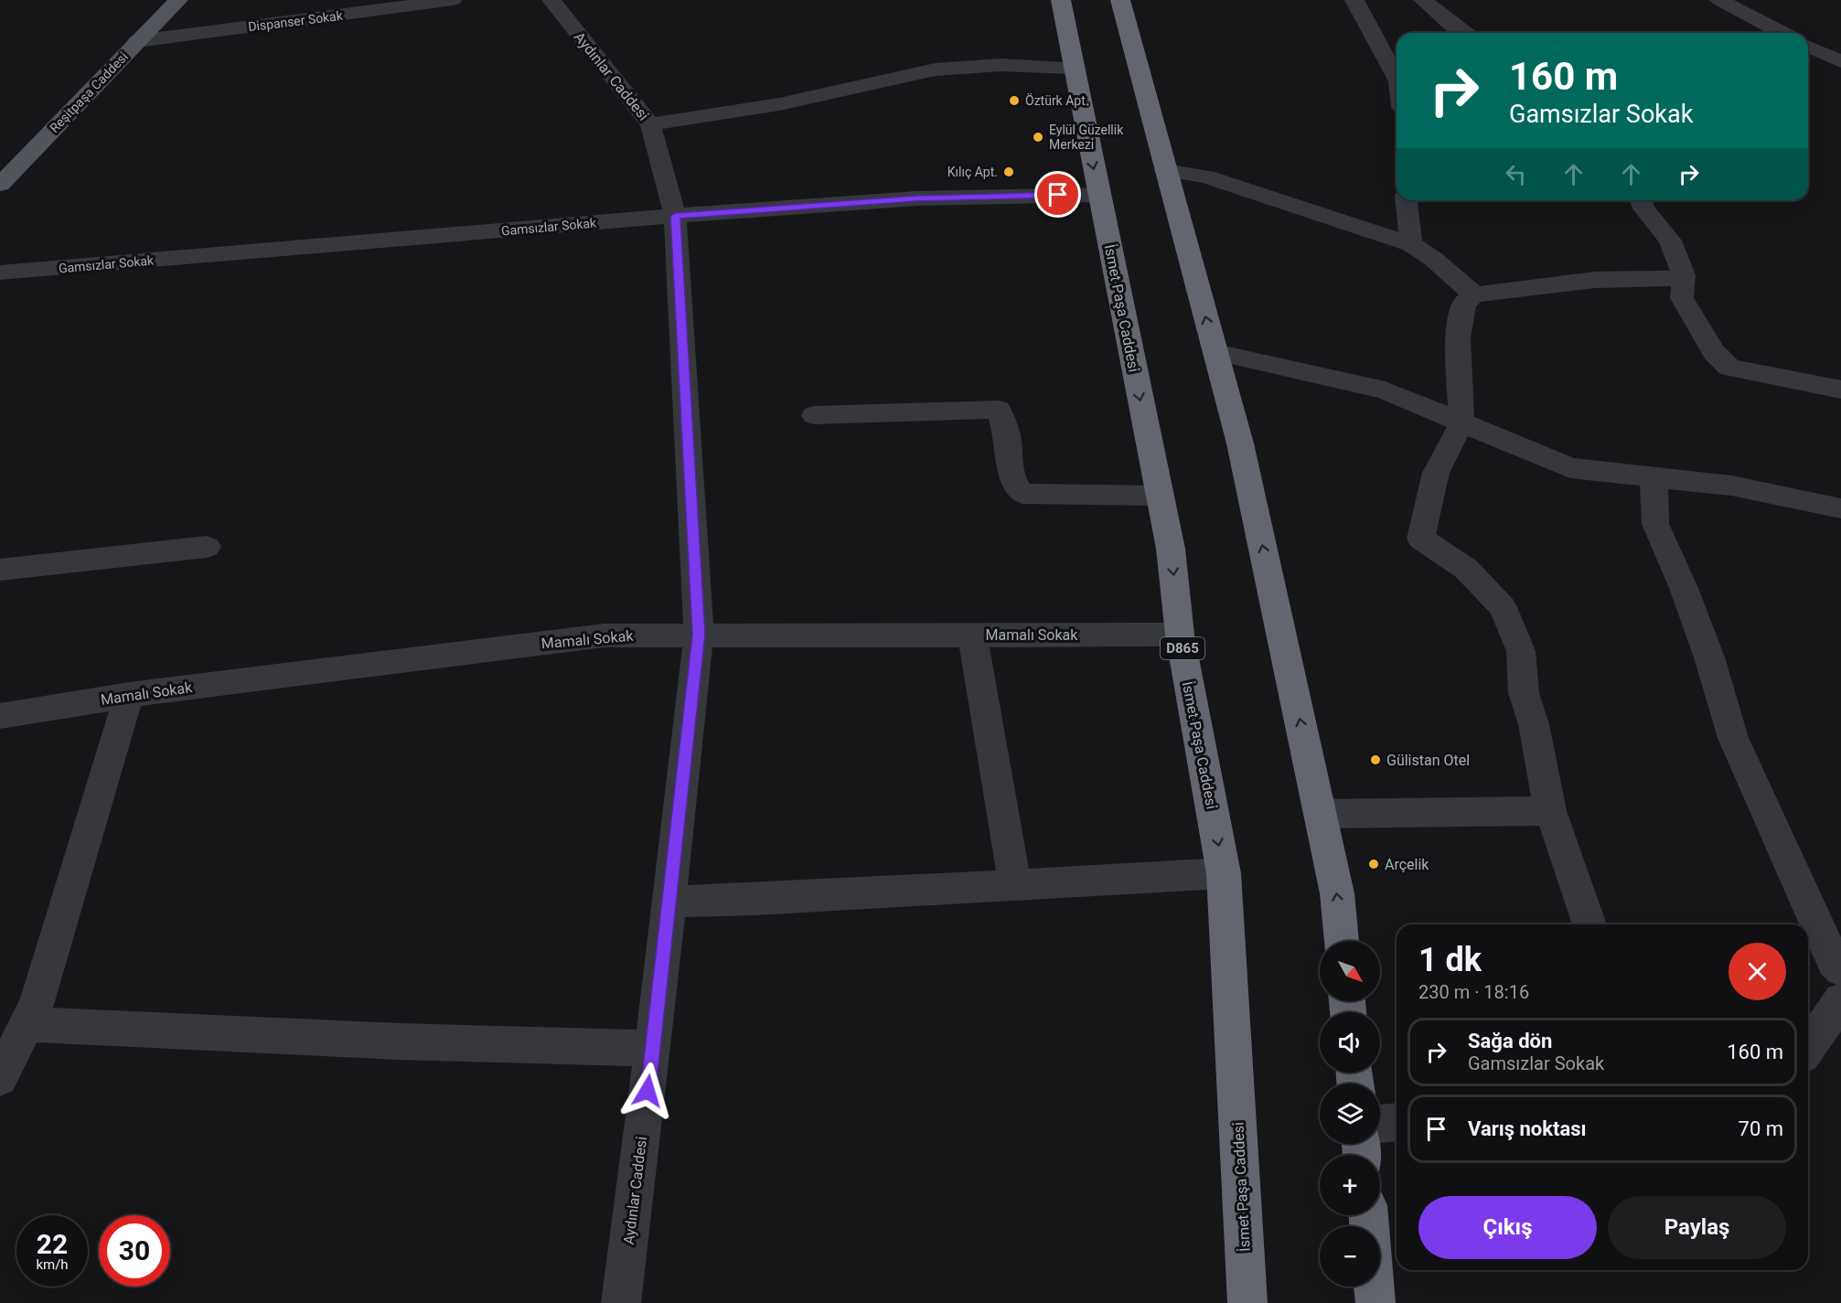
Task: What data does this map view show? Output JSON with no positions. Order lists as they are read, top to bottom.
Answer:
{
  "streets": {
    "highway": ["İsmet Paşa Caddesi", "D865"],
    "main road": ["Reşitpaşa Caddesi"],
    "street": [
      "Dispanser Sokak",
      "Aydınlar Caddesi",
      "Gamsızlar Sokak",
      "Mamalı Sokak"
    ]
  },
  "crossings": [
    ["Dispanser Sokak", "Reşitpaşa Caddesi"],
    ["Aydınlar Caddesi", "Gamsızlar Sokak"],
    ["Aydınlar Caddesi", "Mamalı Sokak"],
    ["Gamsızlar Sokak", "İsmet Paşa Caddesi"],
    ["İsmet Paşa Caddesi", "Mamalı Sokak"]
  ],
  "places": [
    "Öztürk Apt.",
    "Eylül Güzellik Merkezi",
    "Kılıç Apt.",
    "Gülistan Otel",
    "Arçelik"
  ],
  "north": "bottom right",
  "page": {
    "turn": ["160 m", "Gamsızlar Sokak"],
    "heading": ["1 dk", "230 m · 18:16"],
    "map_buttons": ["+", "−"],
    "list": [
      {
        "name": "Sağa dön",
        "note": "Gamsızlar Sokak",
        "value": "160 m"
      },
      {
        "name": "Varış noktası",
        "value": "70 m"
      }
    ],
    "buttons": ["Çıkış", "Paylaş"],
    "speed": "22 km/h",
    "limit": "30"
  }
}
